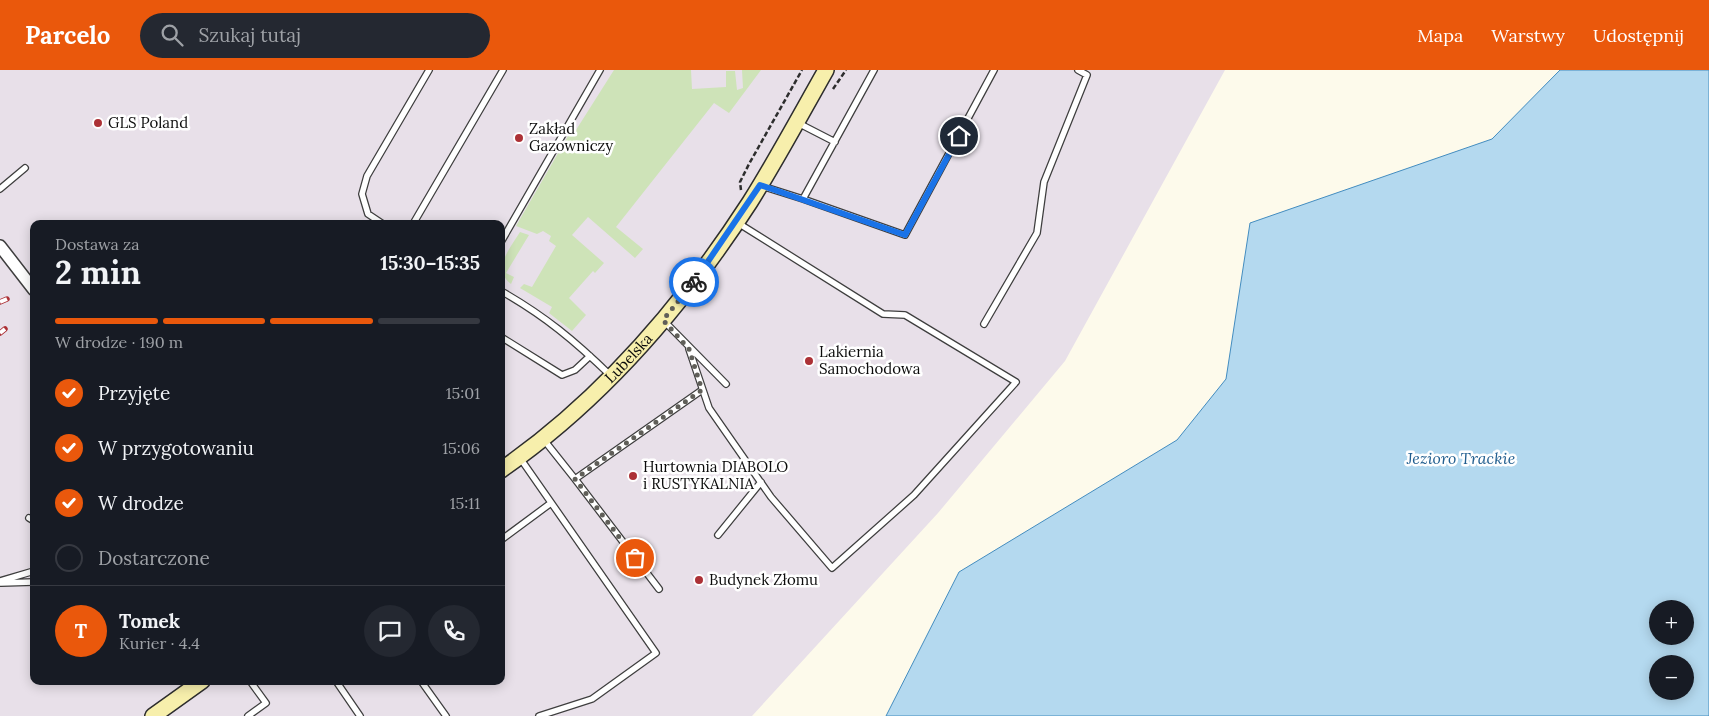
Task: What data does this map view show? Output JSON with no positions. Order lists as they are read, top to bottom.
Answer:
{
  "streets": {
    "street": ["Lubelska"]
  },
  "water": ["Jezioro Trackie"],
  "places": [
    "GLS Poland",
    "Zakład Gazowniczy",
    "Lakiernia Samochodowa",
    "Hurtownia DIABOLO i RUSTYKALNIA",
    "Budynek Złomu"
  ],
  "page": {
    "header": "Parcelo",
    "search": "Szukaj tutaj",
    "nav": ["Mapa", "Warstwy", "Udostępnij"],
    "heading": ["2 min", "Dostawa za", "15:30–15:35"],
    "panel": ["Tomek", "Kurier · 4.4"],
    "bar": "W drodze · 190 m",
    "list": [
      ["Przyjęte", "15:01"],
      ["W przygotowaniu", "15:06"],
      ["W drodze", "15:11"],
      "Dostarczone"
    ],
    "map_buttons": ["+", "−"],
    "round": "T"
  }
}
